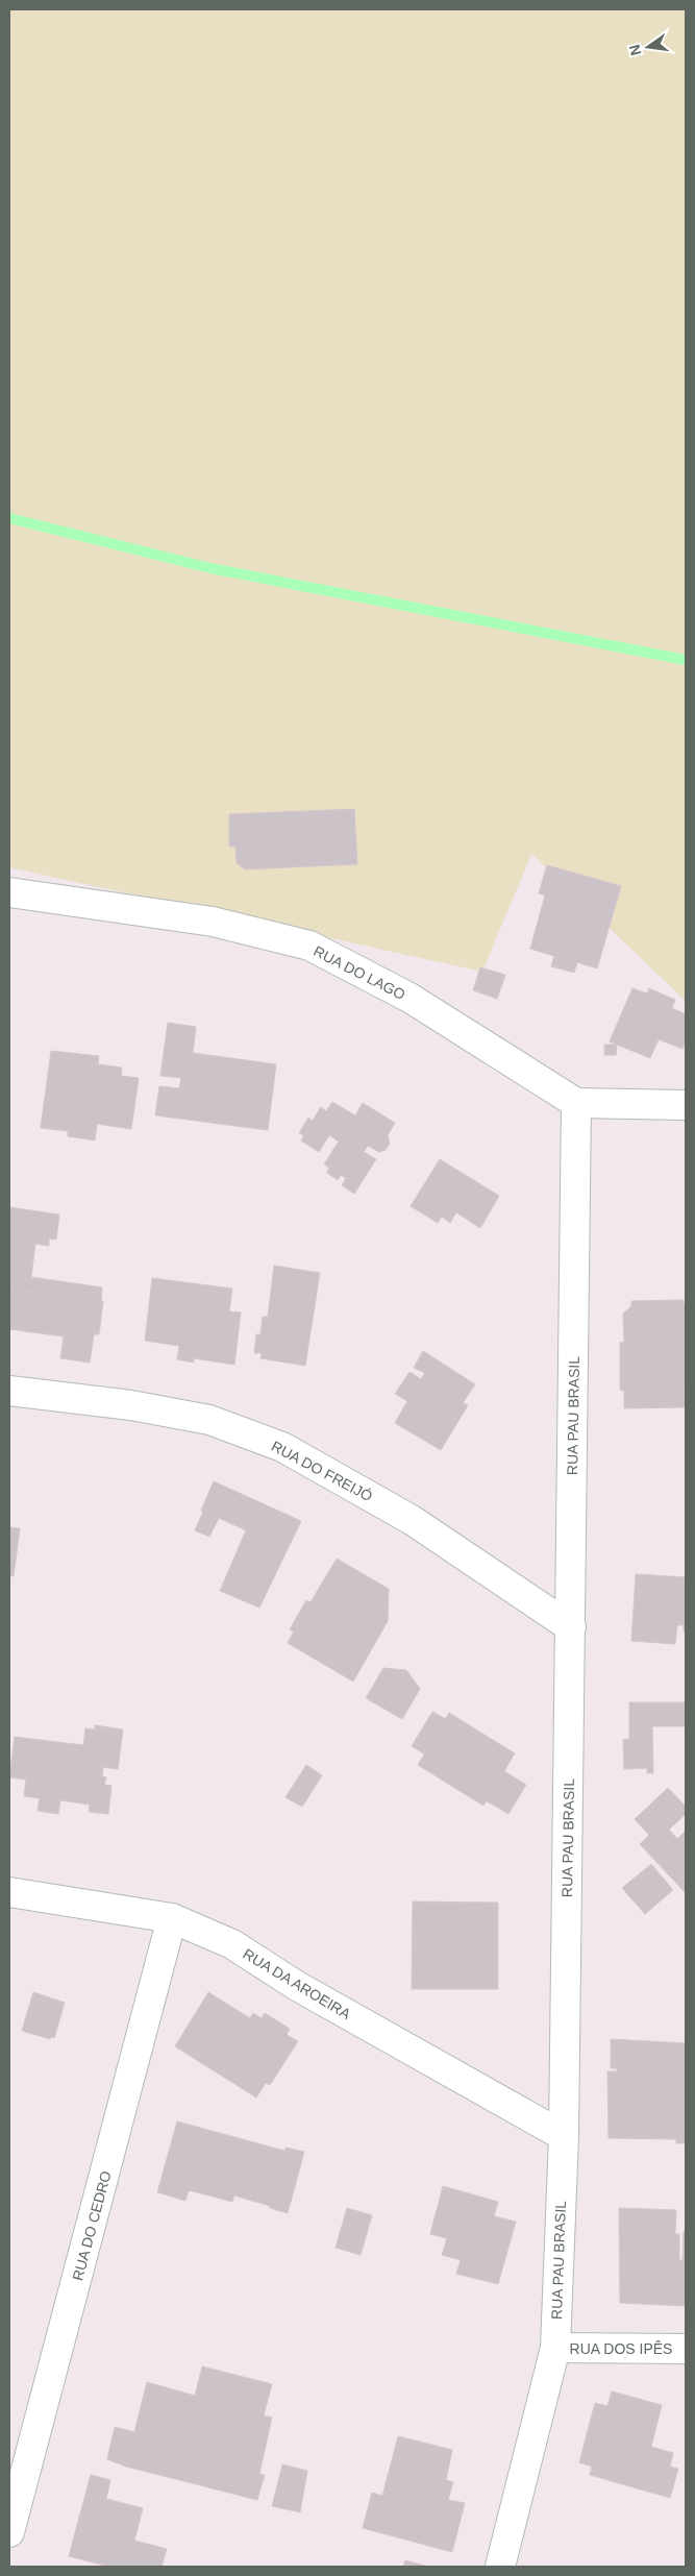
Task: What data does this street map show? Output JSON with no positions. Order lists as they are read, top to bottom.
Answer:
{
  "streets": {
    "street": [
      "RUA DO LAGO",
      "RUA PAU BRASIL",
      "RUA DO FREIJÓ",
      "RUA DA AROEIRA",
      "RUA DO CEDRO",
      "RUA DOS IPÊS"
    ]
  },
  "crossings": [
    ["RUA DO LAGO", "RUA PAU BRASIL"],
    ["RUA PAU BRASIL", "RUA DO FREIJÓ"],
    ["RUA PAU BRASIL", "RUA DA AROEIRA"],
    ["RUA PAU BRASIL", "RUA DOS IPÊS"],
    ["RUA DA AROEIRA", "RUA DO CEDRO"]
  ],
  "north": "left"
}
